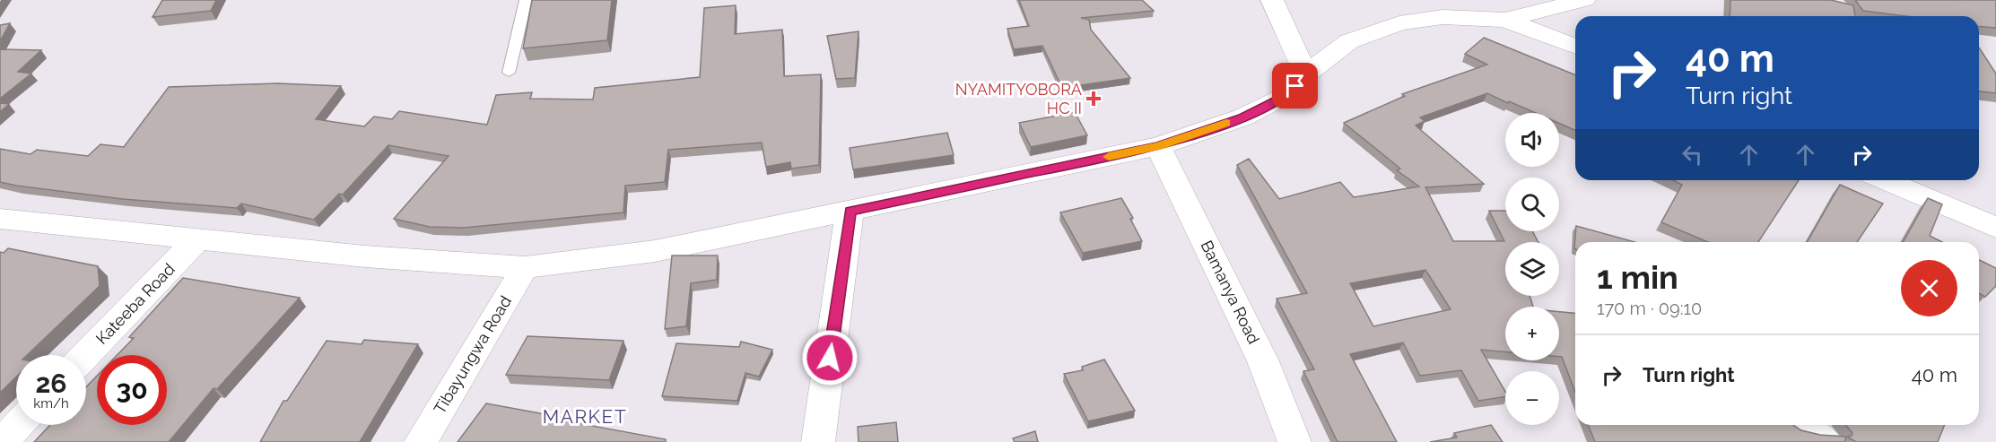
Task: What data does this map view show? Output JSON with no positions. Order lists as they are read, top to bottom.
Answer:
{
  "streets": {
    "street": ["Bamanya Road", "Kateeba Road", "Tibayungwa Road"]
  },
  "districts": ["MARKET"],
  "places": {
    "health": ["NYAMITYOBORA HC II"]
  },
  "page": {
    "turn": ["40 m", "Turn right"],
    "map_buttons": ["+", "−"],
    "heading": ["1 min", "170 m · 09:10"],
    "list": [
      {
        "name": "Turn right",
        "value": "40 m"
      }
    ],
    "speed": "26 km/h",
    "limit": "30"
  }
}
